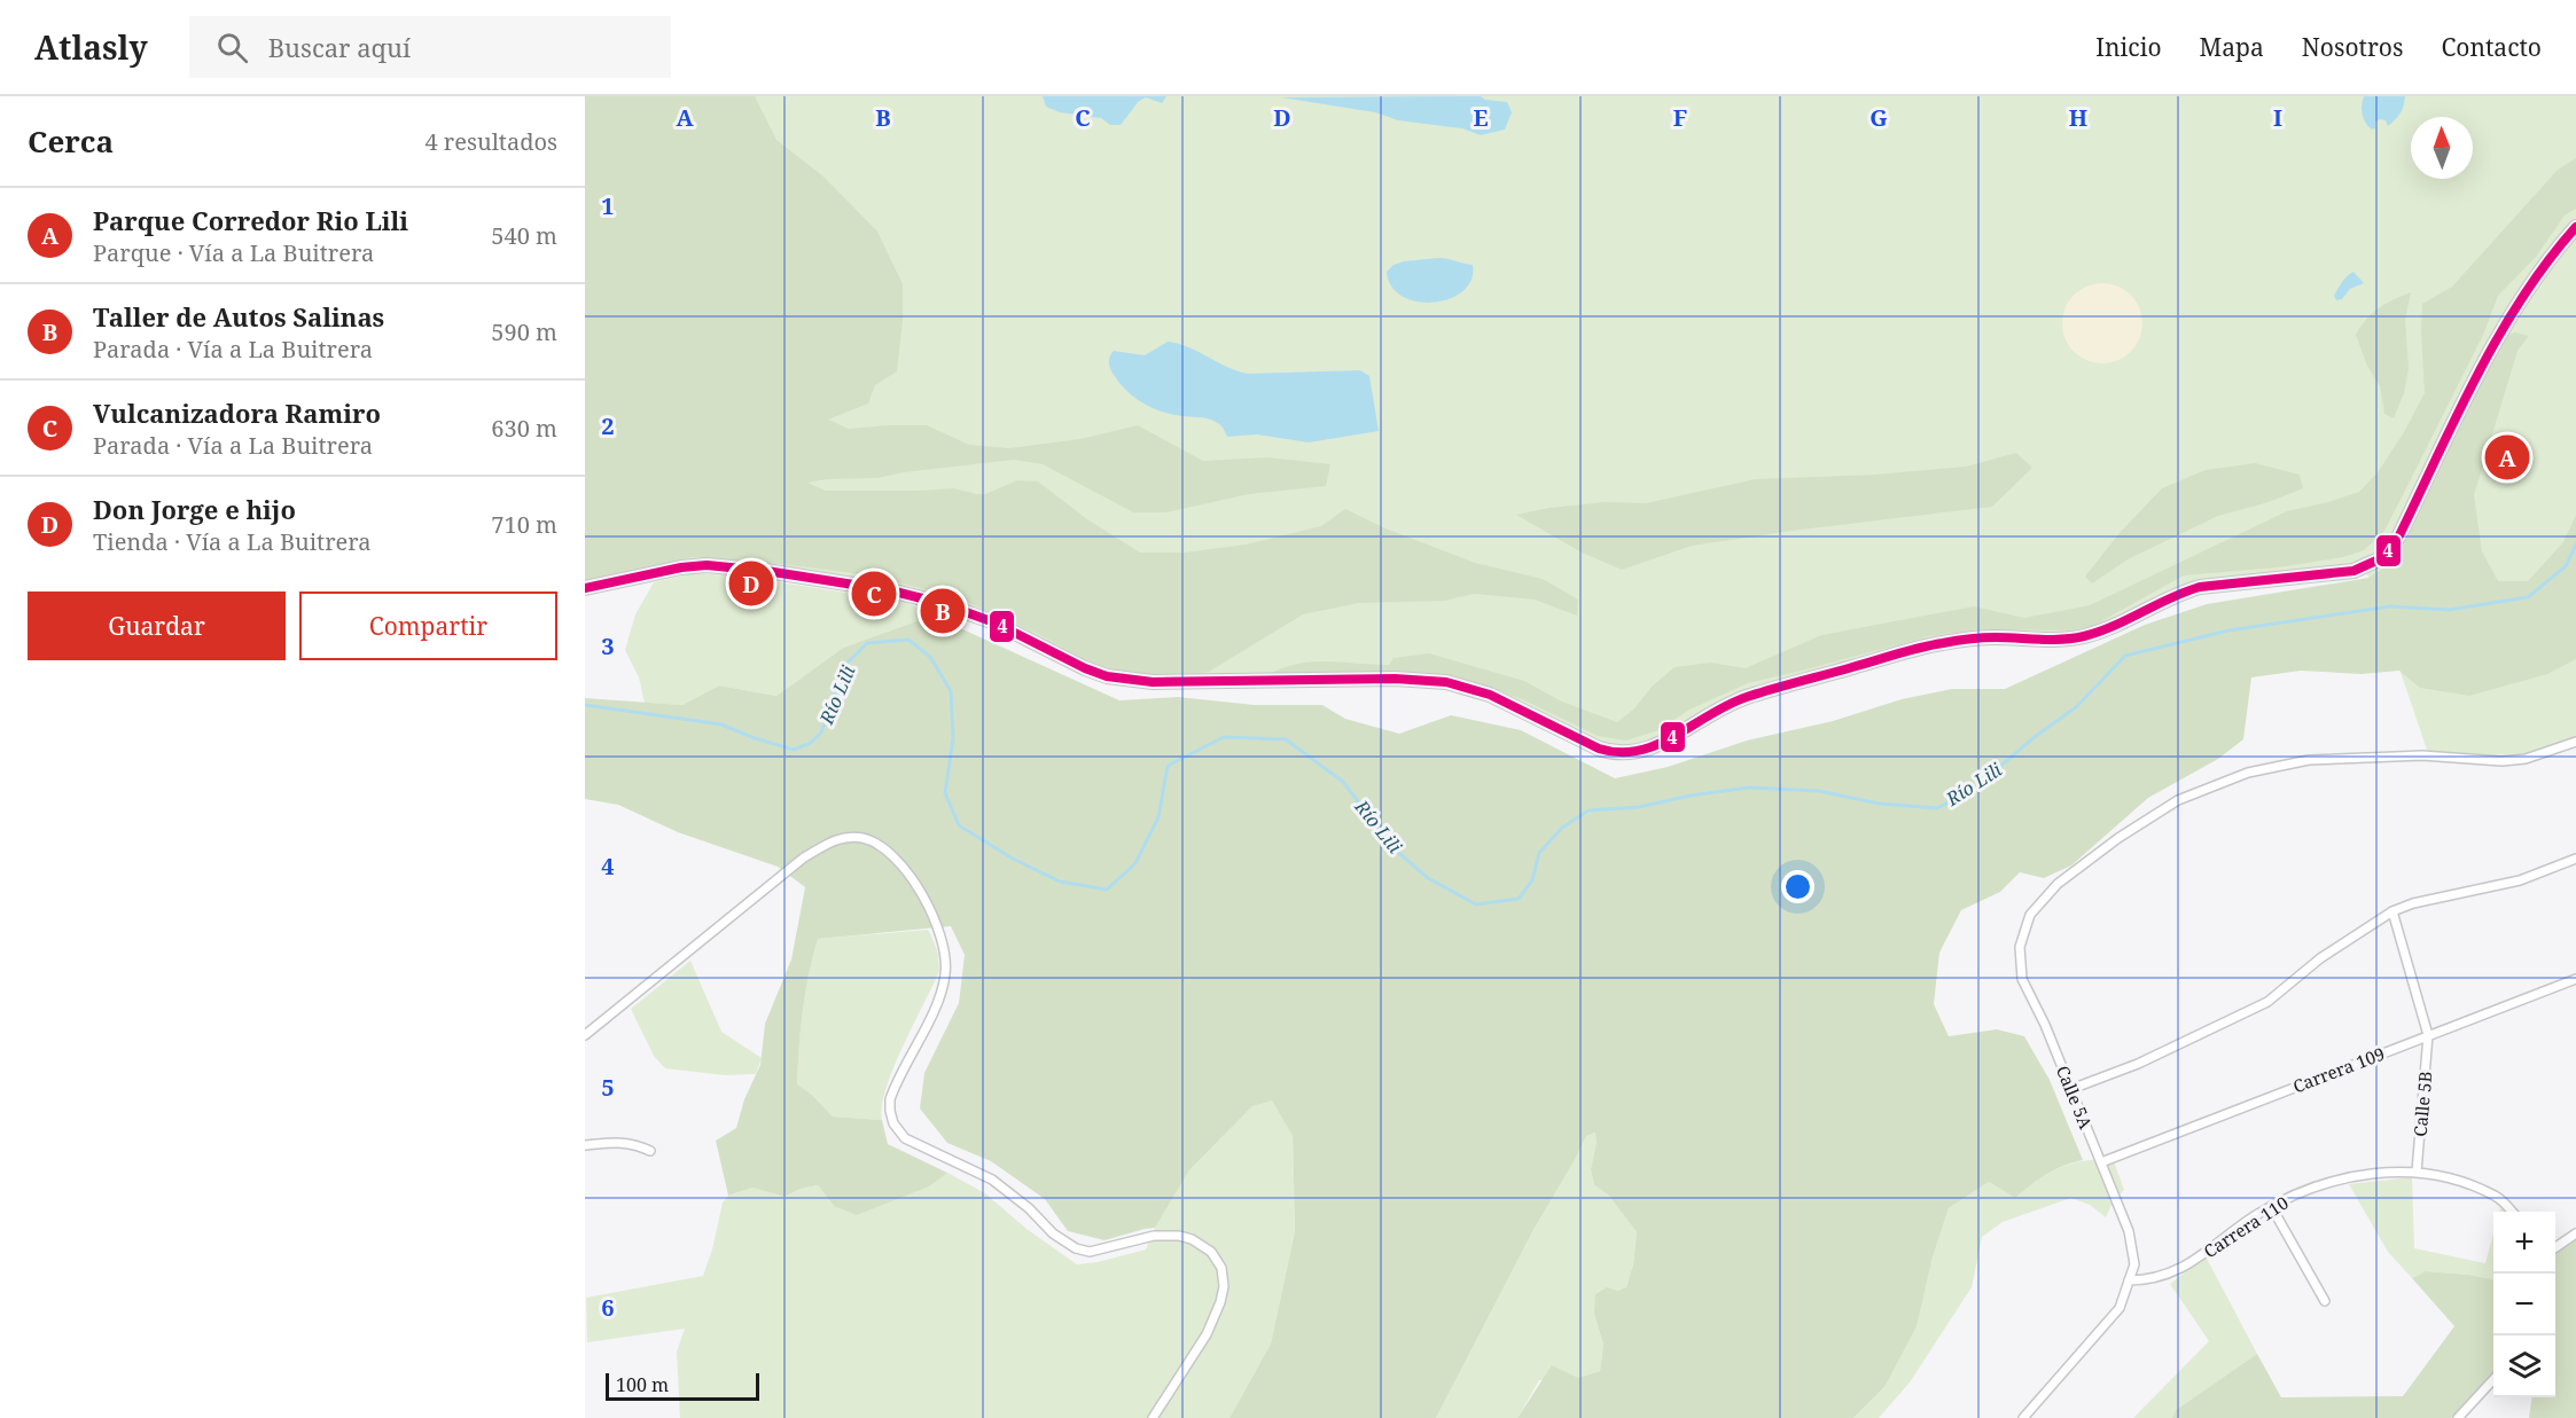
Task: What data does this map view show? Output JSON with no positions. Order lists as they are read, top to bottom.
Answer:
{
  "streets": {
    "street": [
      "Carrera 109",
      "Calle 5A",
      "Calle 5B",
      "Carrera 110"
    ]
  },
  "crossings": [
    ["Carrera 109", "Calle 5A"],
    ["Carrera 109", "Calle 5B"],
    ["Calle 5A", "Carrera 110"],
    ["Calle 5B", "Carrera 110"]
  ],
  "water": ["Río Lili"],
  "lines": ["transit line 4"],
  "scale_bar": "100 m",
  "north": "top",
  "page": {
    "header": "Atlasly",
    "search": "Buscar aquí",
    "nav": [
      "Inicio",
      "Mapa",
      "Nosotros",
      "Contacto"
    ],
    "heading": ["Cerca", "4 resultados"],
    "list": [
      {
        "mark": "A",
        "name": "Parque Corredor Rio Lili",
        "note": "Parque · Vía a La Buitrera",
        "value": "540 m"
      },
      {
        "mark": "B",
        "name": "Taller de Autos Salinas",
        "note": "Parada · Vía a La Buitrera",
        "value": "590 m"
      },
      {
        "mark": "C",
        "name": "Vulcanizadora Ramiro",
        "note": "Parada · Vía a La Buitrera",
        "value": "630 m"
      },
      {
        "mark": "D",
        "name": "Don Jorge e hijo",
        "note": "Tienda · Vía a La Buitrera",
        "value": "710 m"
      }
    ],
    "pins": [
      "A",
      "D",
      "C",
      "B"
    ],
    "buttons": ["Guardar", "Compartir"],
    "map_buttons": ["+", "−"],
    "scale": "100 m"
  },
  "grid": {
    "columns": [
      "A",
      "B",
      "C",
      "D",
      "E",
      "F",
      "G",
      "H",
      "I"
    ],
    "rows": [
      "1",
      "2",
      "3",
      "4",
      "5",
      "6"
    ]
  }
}
